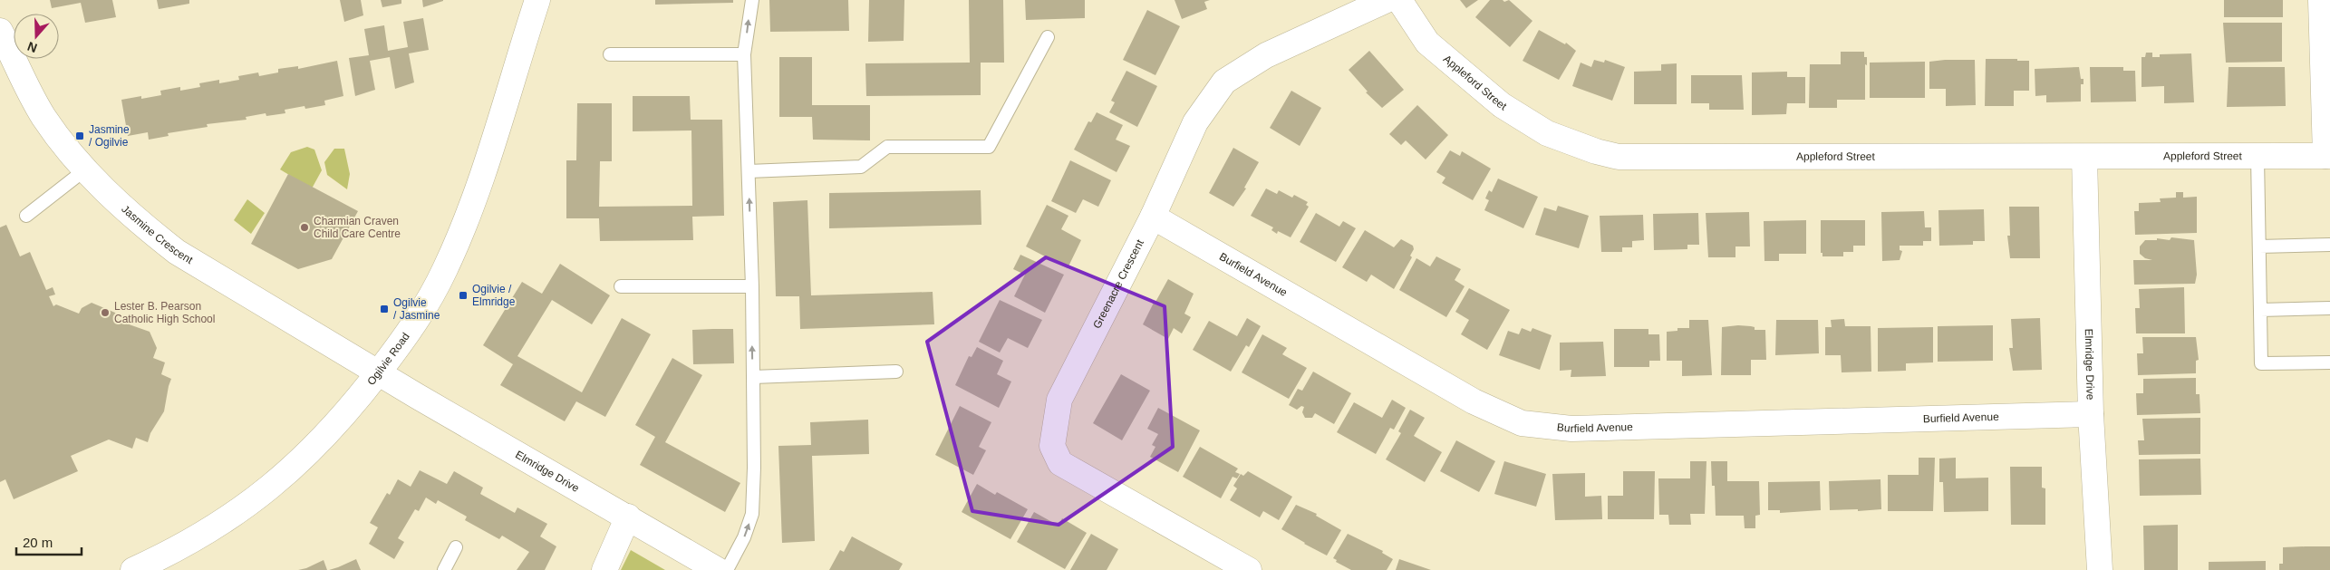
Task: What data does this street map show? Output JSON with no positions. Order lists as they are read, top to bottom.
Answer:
{
  "streets": {
    "street": [
      "Appleford Street",
      "Jasmine Crescent",
      "Burfield Avenue",
      "Greenacre Crescent",
      "Ogilvie Road",
      "Elmridge Drive"
    ]
  },
  "crossings": [
    ["Appleford Street", "Elmridge Drive"],
    ["Jasmine Crescent", "Ogilvie Road"],
    ["Jasmine Crescent", "Elmridge Drive"],
    ["Burfield Avenue", "Greenacre Crescent"],
    ["Burfield Avenue", "Elmridge Drive"],
    ["Ogilvie Road", "Elmridge Drive"]
  ],
  "places": {
    "transit": ["Jasmine / Ogilvie", "Ogilvie / Elmridge", "Ogilvie / Jasmine"],
    "other": ["Charmian Craven Child Care Centre", "Lester B. Pearson Catholic High School"]
  },
  "scale_bar": "20 m",
  "north": "bottom"
}
